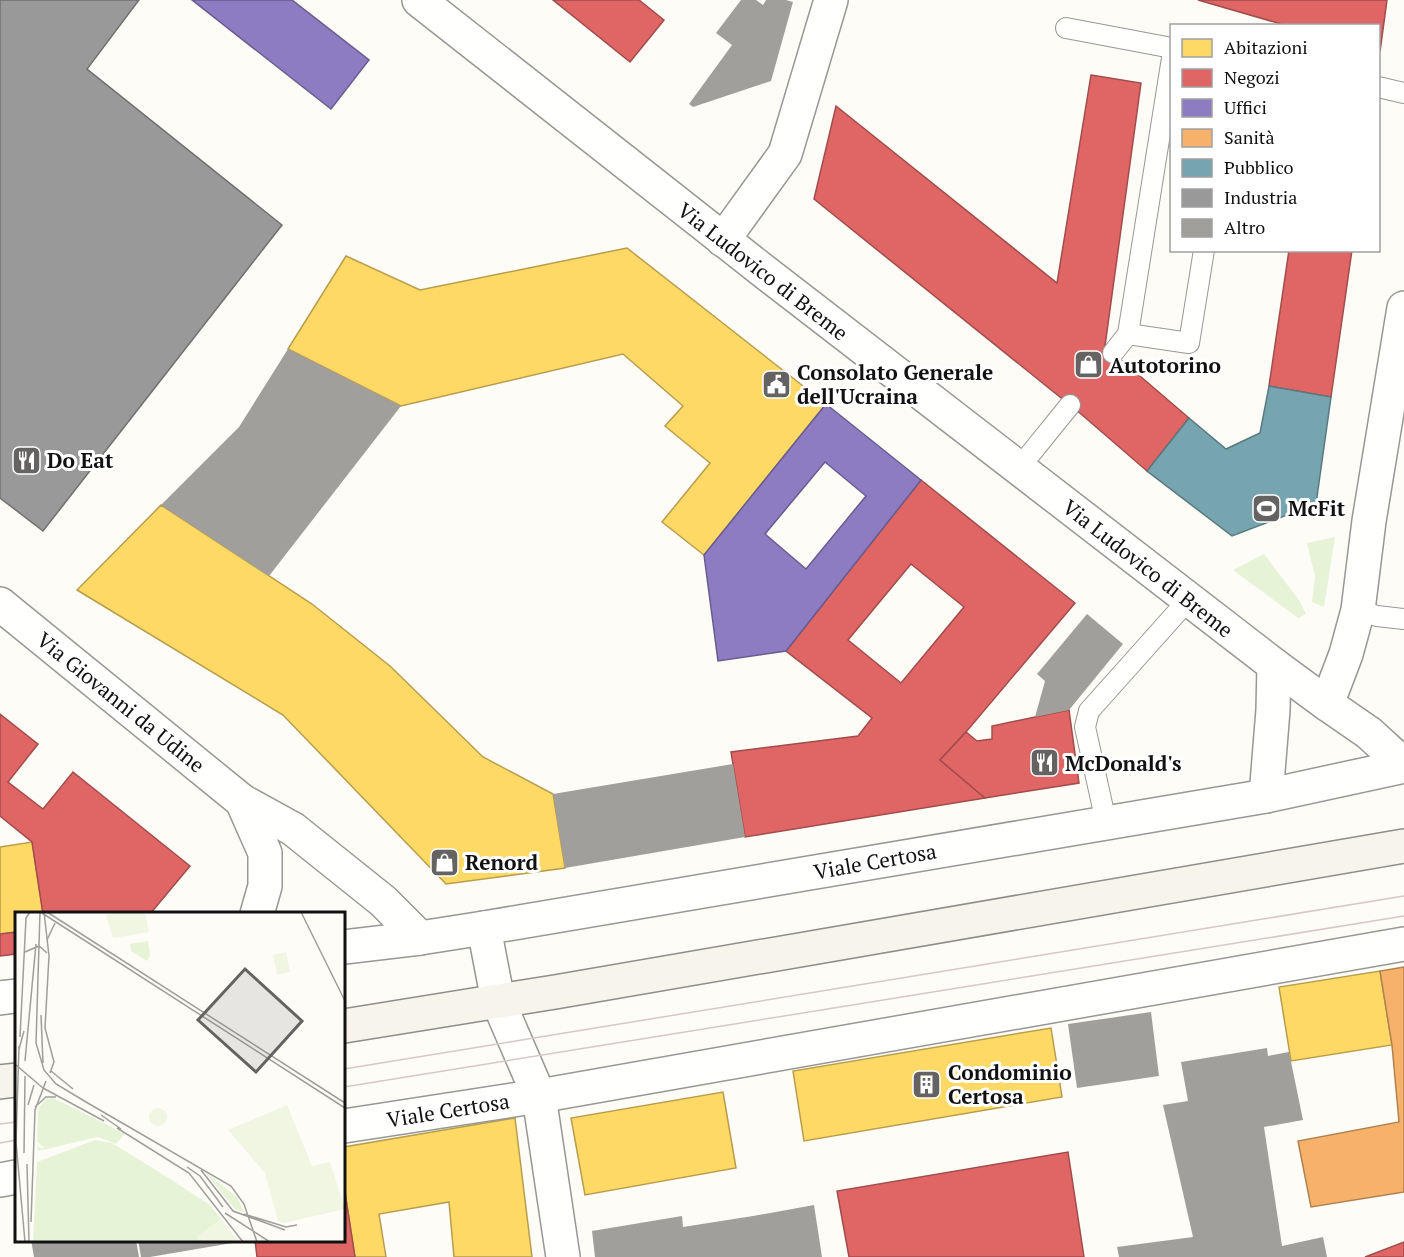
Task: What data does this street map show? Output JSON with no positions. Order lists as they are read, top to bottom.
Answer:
{
  "streets": {
    "street": ["Via Ludovico di Breme", "Via Giovanni da Udine", "Viale Certosa"]
  },
  "crossings": [
    ["Via Ludovico di Breme", "Viale Certosa"],
    ["Via Giovanni da Udine", "Viale Certosa"]
  ],
  "places": {
    "shop": ["Autotorino", "Renord"],
    "public building": ["Consolato Generale dell'Ucraina"],
    "restaurant": ["Do Eat", "McDonald's"],
    "sports": ["McFit"],
    "building": ["Condominio Certosa"]
  },
  "legend": [
    "Abitazioni",
    "Negozi",
    "Uffici",
    "Sanità",
    "Pubblico",
    "Industria",
    "Altro"
  ]
}
